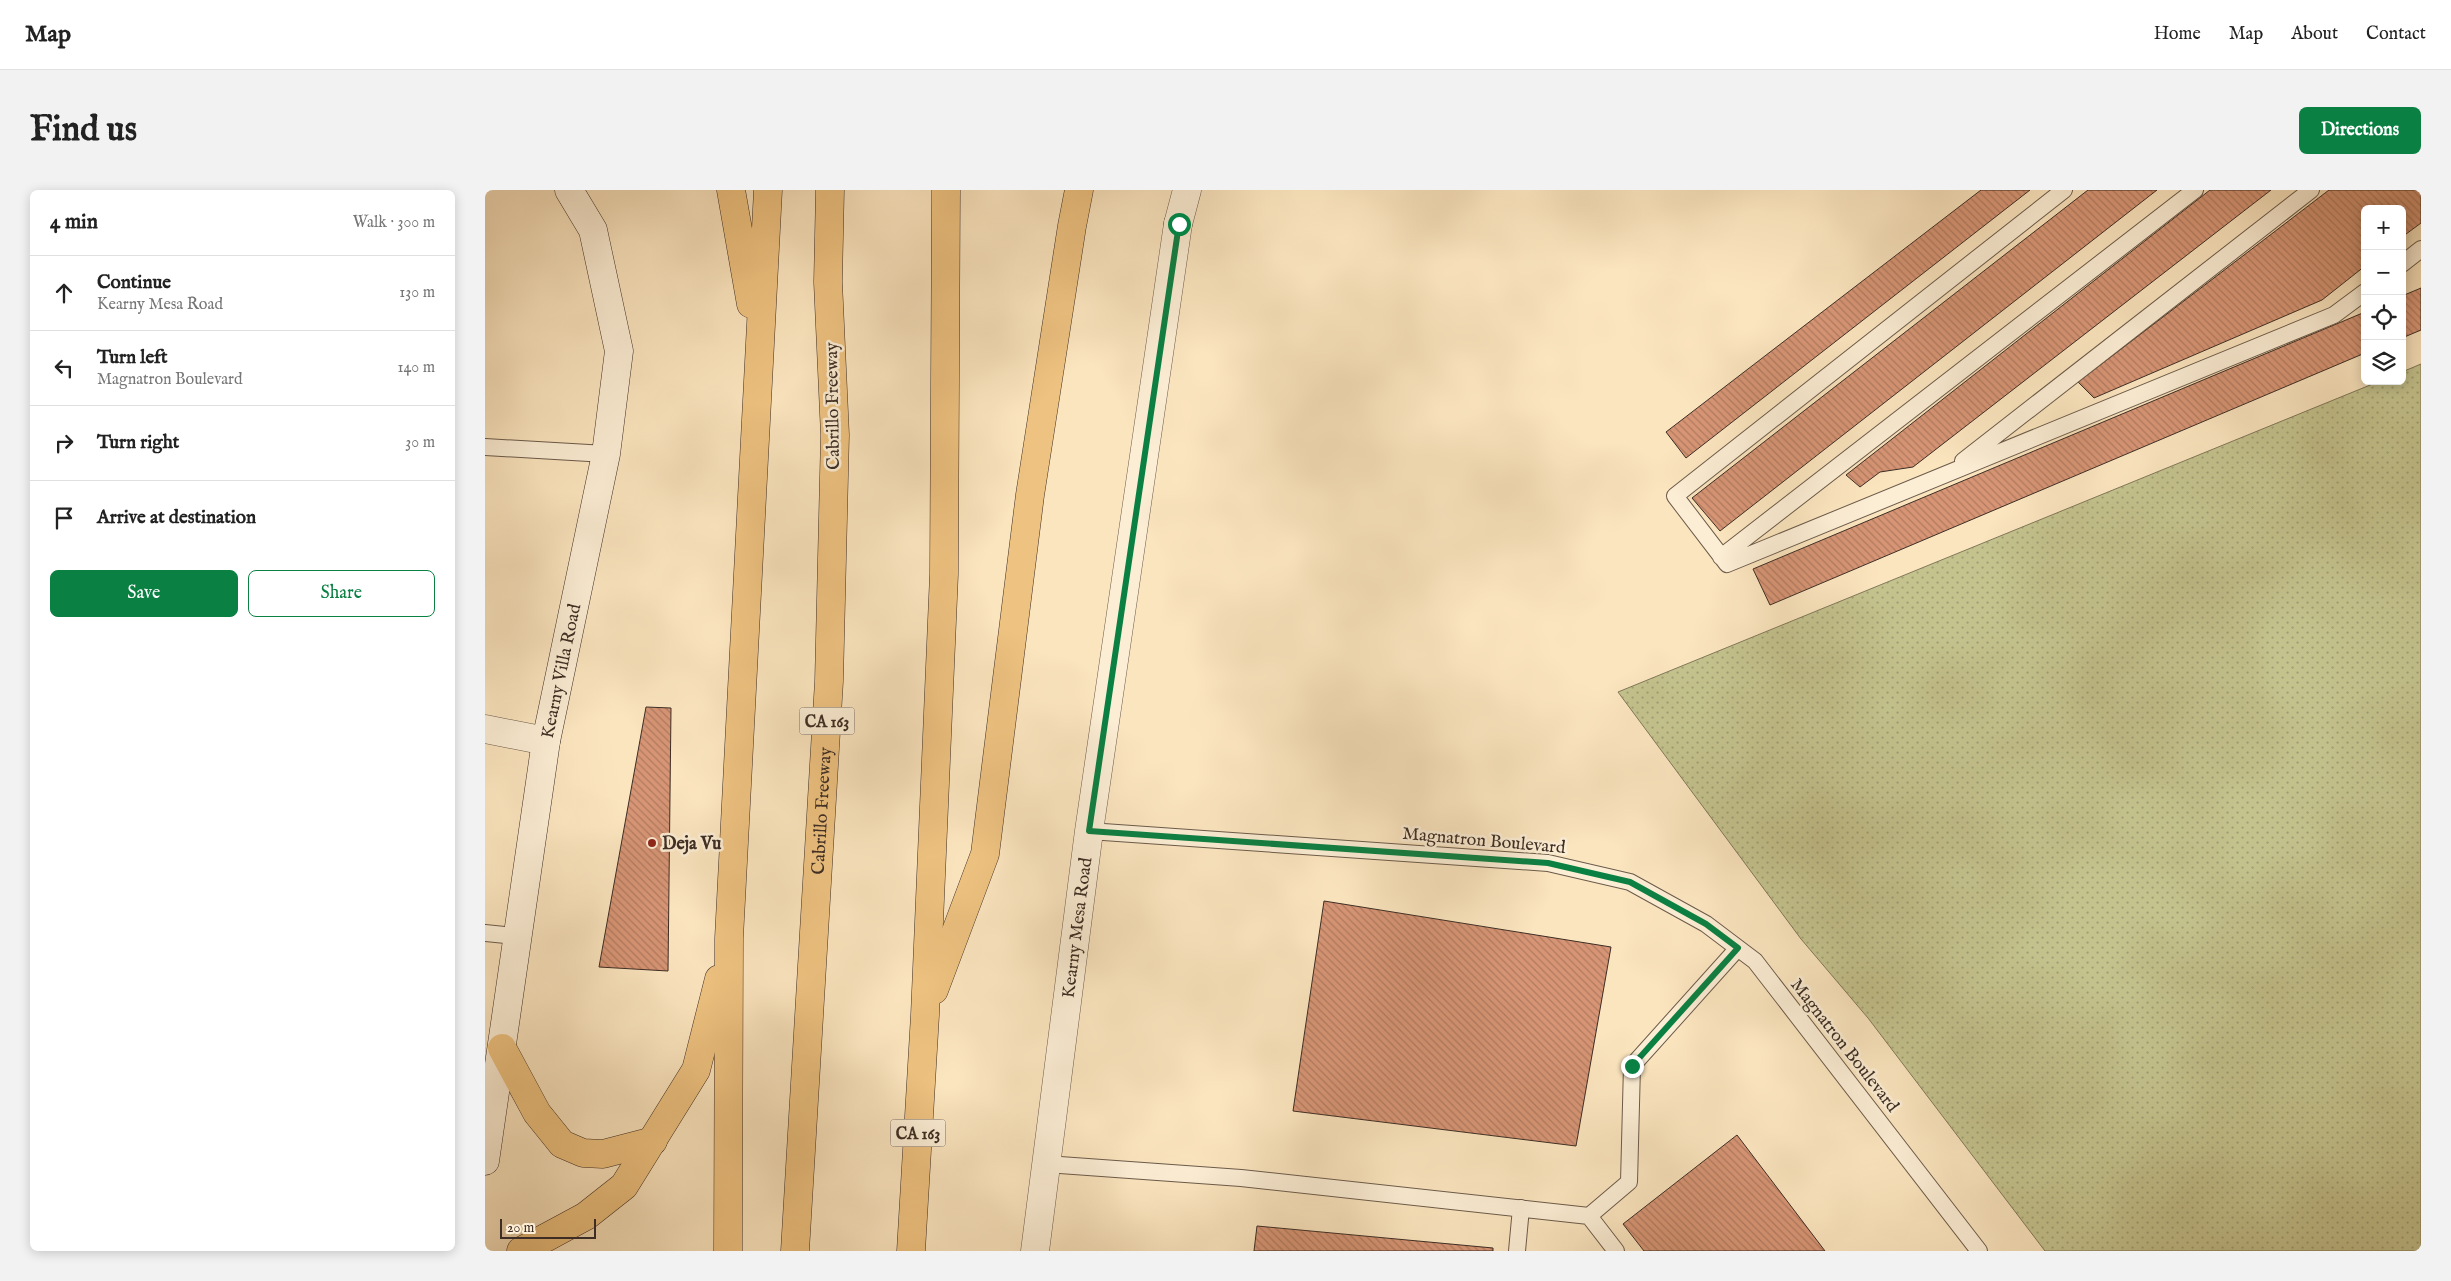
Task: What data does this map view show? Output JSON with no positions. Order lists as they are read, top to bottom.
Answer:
{
  "streets": {
    "highway": ["Cabrillo Freeway", "CA 163"],
    "street": ["Kearny Villa Road", "Kearny Mesa Road"],
    "lane": ["Magnatron Boulevard"]
  },
  "crossings": [
    ["Magnatron Boulevard", "Kearny Mesa Road"]
  ],
  "places": ["Deja Vu"],
  "scale_bar": "20 m",
  "page": {
    "header": "Map",
    "nav": [
      "Home",
      "Map",
      "About",
      "Contact"
    ],
    "buttons": [
      "Directions",
      ["Save", "Share"]
    ],
    "title": "Find us",
    "heading": ["4 min", "Walk · 300 m"],
    "map_buttons": ["+", "−"],
    "list": [
      ["Continue", "Kearny Mesa Road", "130 m"],
      ["Turn left", "Magnatron Boulevard", "140 m"],
      ["Turn right", "30 m"],
      "Arrive at destination"
    ],
    "scale": "20 m"
  }
}
